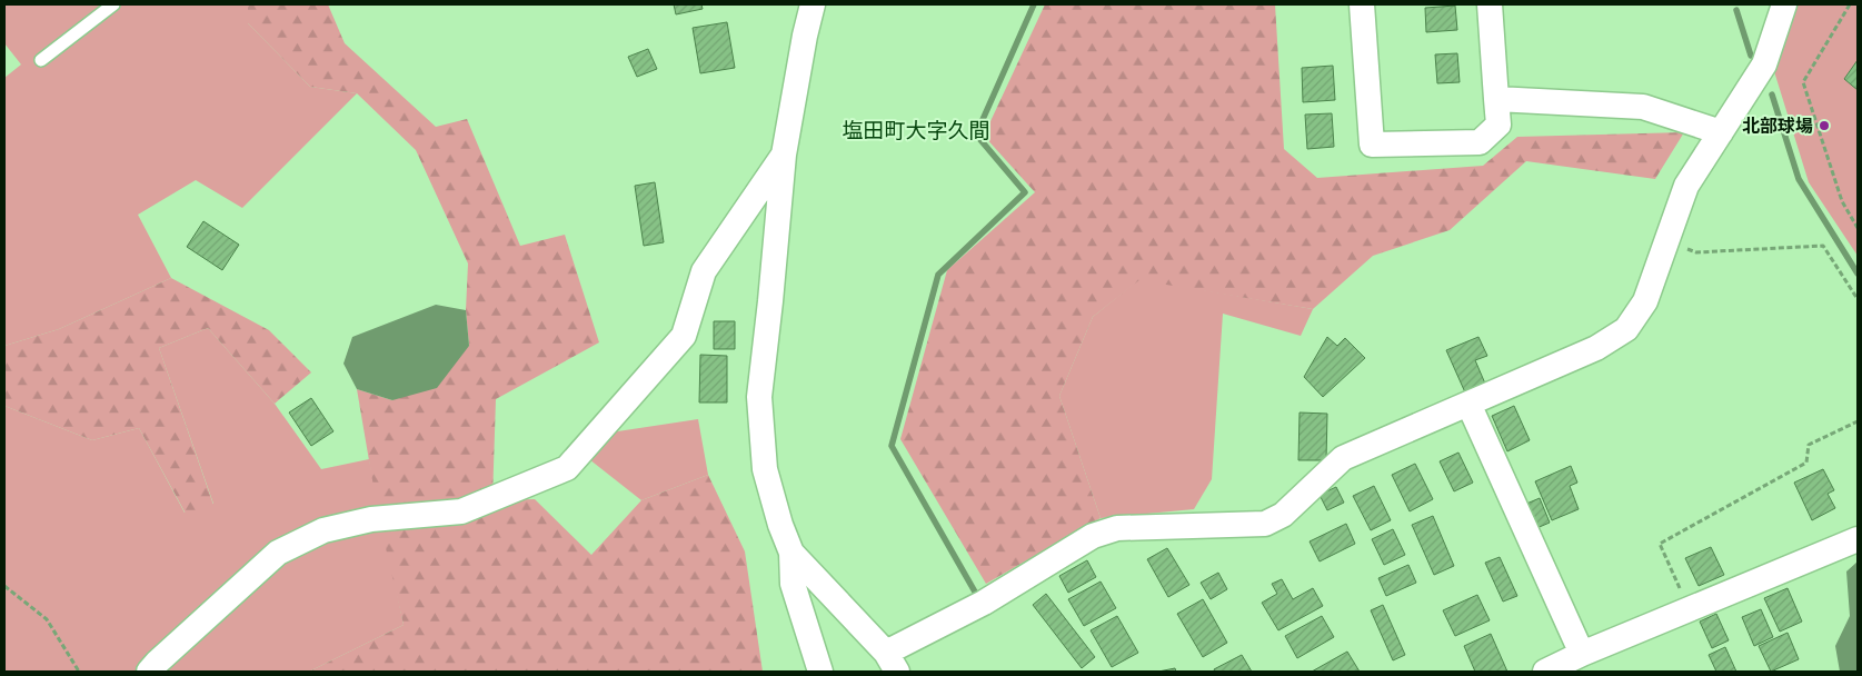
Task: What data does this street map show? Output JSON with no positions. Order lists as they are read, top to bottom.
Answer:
{
  "districts": ["塩田町大字久間"],
  "places": ["北部球場"]
}
